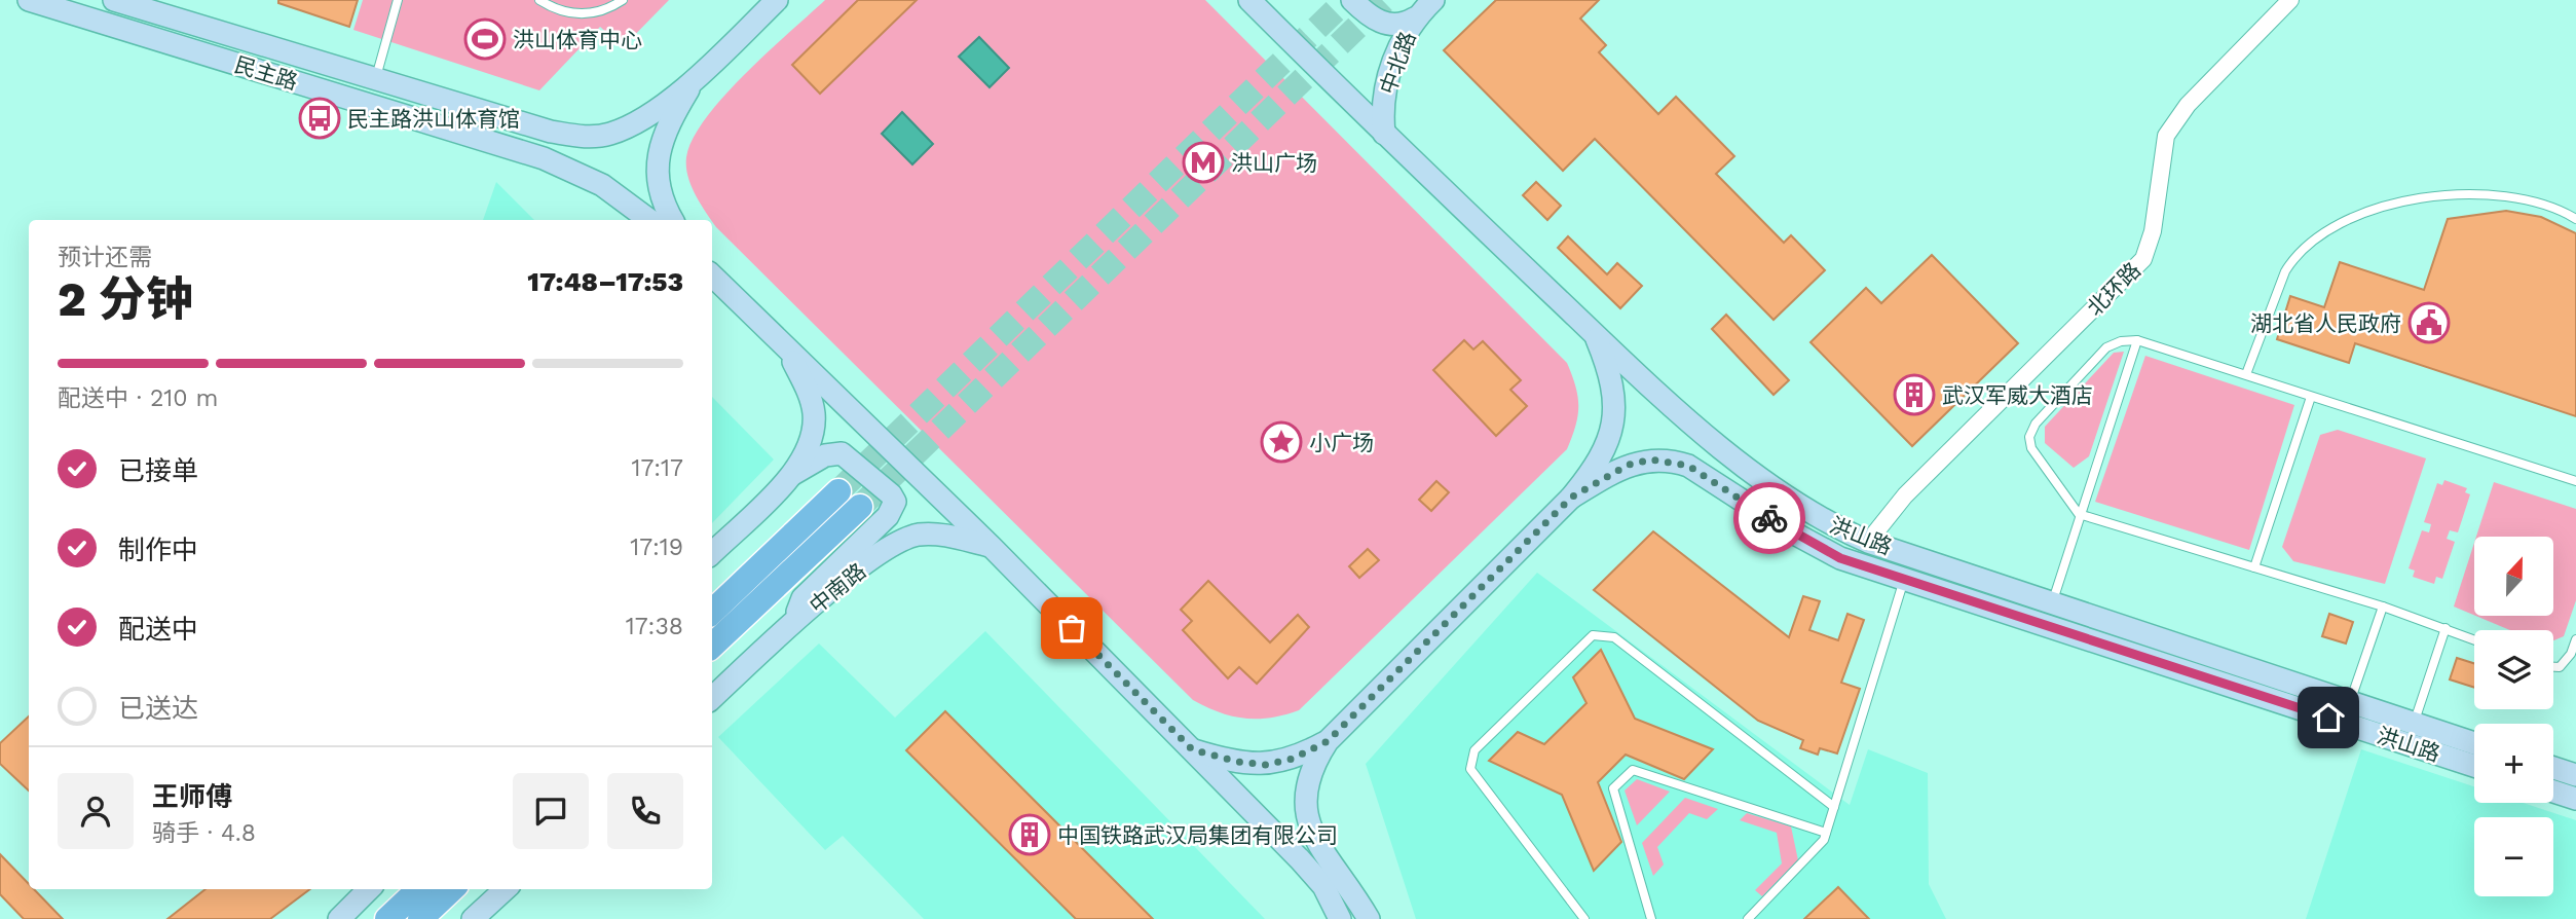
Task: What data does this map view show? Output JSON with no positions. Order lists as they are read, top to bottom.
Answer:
{
  "streets": {
    "main road": [
      "中北路",
      "民主路",
      "洪山路",
      "中南路"
    ],
    "street": ["北环路"]
  },
  "crossings": [
    ["中北路", "洪山路"],
    ["北环路", "洪山路"]
  ],
  "places": {
    "sports": ["洪山体育中心"],
    "bus stop": ["民主路洪山体育馆"],
    "metro station": ["洪山广场"],
    "public building": ["湖北省人民政府"],
    "building": ["武汉军威大酒店", "中国铁路武汉局集团有限公司"],
    "place": ["小广场"]
  },
  "north": "top",
  "page": {
    "heading": ["2 分钟", "预计还需", "17:48–17:53"],
    "panel": ["王师傅", "骑手 · 4.8"],
    "bar": "配送中 · 210 m",
    "list": [
      ["已接单", "17:17"],
      ["制作中", "17:19"],
      ["配送中", "17:38"],
      "已送达"
    ],
    "map_buttons": ["+", "−"]
  }
}
